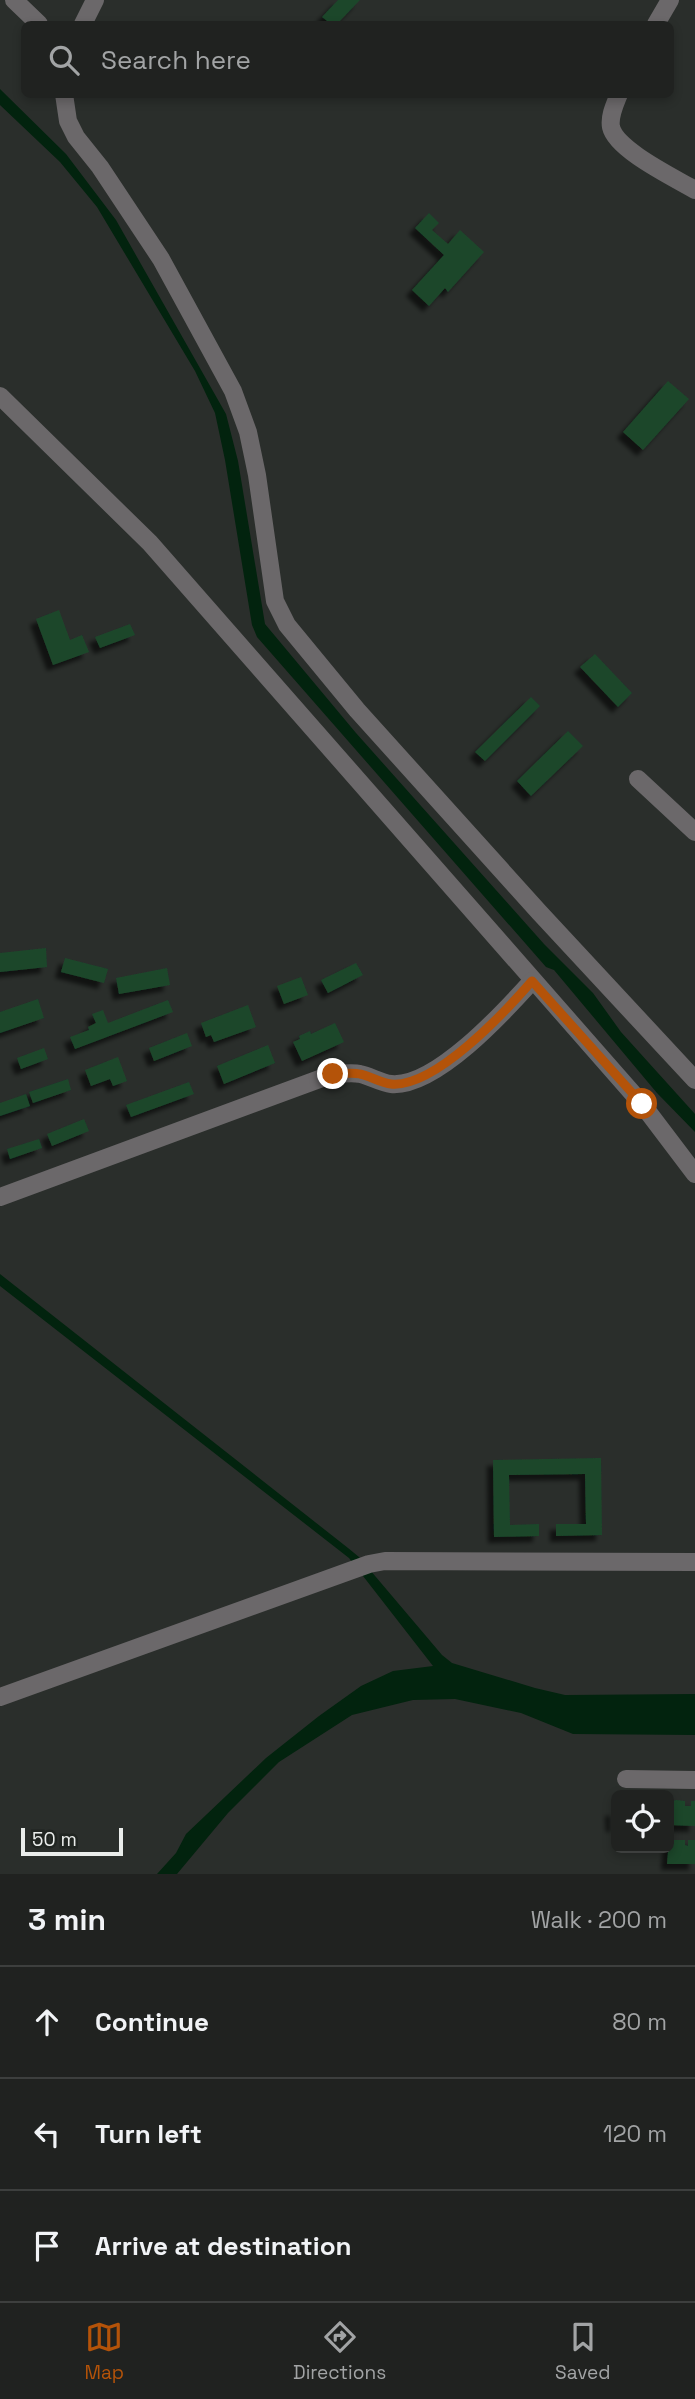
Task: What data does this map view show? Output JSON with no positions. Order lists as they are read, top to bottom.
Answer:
{
  "scale_bar": "50 m",
  "page": {
    "search": "Search here",
    "scale": "50 m",
    "heading": ["3 min", "Walk · 200 m"],
    "list": [
      ["Continue", "80 m"],
      ["Turn left", "120 m"],
      "Arrive at destination"
    ],
    "nav": ["Map", "Directions", "Saved"]
  }
}
